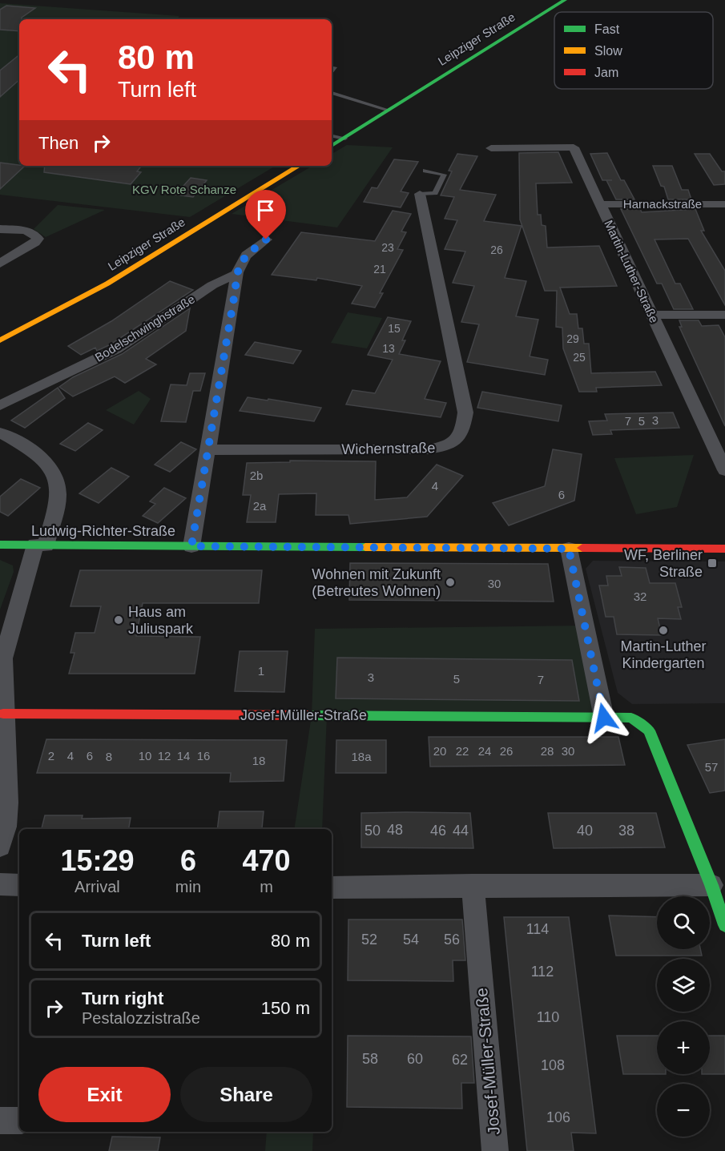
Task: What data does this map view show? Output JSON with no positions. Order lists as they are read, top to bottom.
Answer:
{
  "streets": {
    "main road": ["Leipziger Straße", "Ludwig-Richter-Straße", "Josef-Müller-Straße"],
    "street": [
      "Harnackstraße",
      "Martin-Luther-Straße",
      "Bodelschwinghstraße",
      "Wichernstraße"
    ]
  },
  "crossings": [
    ["Harnackstraße", "Martin-Luther-Straße"]
  ],
  "parks": ["KGV Rote Schanze"],
  "places": {
    "transit": ["WF, Berliner Straße"],
    "other": ["Wohnen mit Zukunft (Betreutes Wohnen)", "Haus am Juliuspark", "Martin-Luther Kindergarten"]
  },
  "house_numbers": [
    "23",
    "26",
    "21",
    "15",
    "29",
    "13",
    "25",
    "3",
    "7",
    "5",
    "2b",
    "4",
    "6",
    "2a",
    "30",
    "32",
    "1",
    "3",
    "5",
    "7",
    "20",
    "22",
    "24",
    "26",
    "28",
    "30",
    "2",
    "4",
    "6",
    "10",
    "12",
    "14",
    "16",
    "8",
    "18a",
    "18",
    "57",
    "48",
    "50",
    "46",
    "44",
    "40",
    "38",
    "114",
    "52",
    "54",
    "56",
    "112",
    "110",
    "58",
    "60",
    "62",
    "108",
    "106"
  ],
  "legend": ["Fast", "Slow", "Jam"],
  "page": {
    "turn": ["80 m", "Turn left"],
    "then": "Then",
    "eta": [
      "15:29",
      "Arrival",
      "6",
      "min",
      "470",
      "m"
    ],
    "map_buttons": ["+", "−"],
    "list": [
      {
        "name": "Turn left",
        "value": "80 m"
      },
      {
        "name": "Turn right",
        "note": "Pestalozzistraße",
        "value": "150 m"
      }
    ],
    "buttons": ["Exit", "Share"]
  }
}
